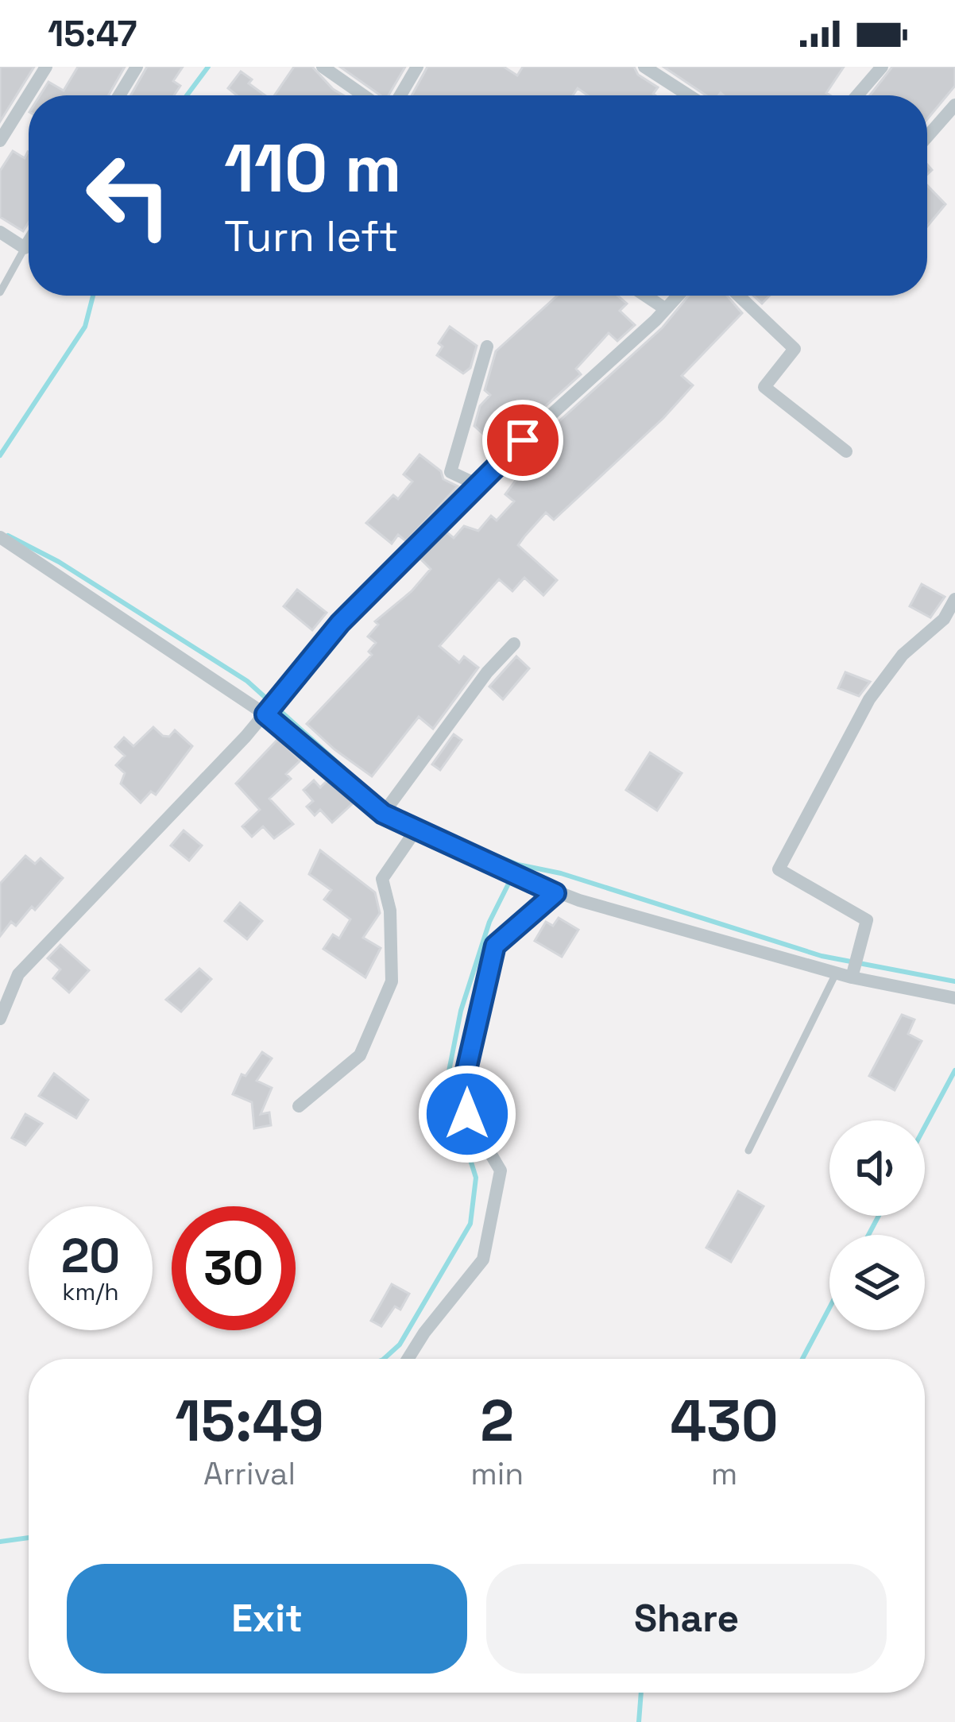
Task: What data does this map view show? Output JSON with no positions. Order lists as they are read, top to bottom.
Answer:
{
  "page": {
    "status": "15:47",
    "turn": ["110 m", "Turn left"],
    "speed": "20 km/h",
    "limit": "30",
    "eta": [
      "15:49",
      "Arrival",
      "2",
      "min",
      "430",
      "m"
    ],
    "buttons": ["Exit", "Share"]
  }
}
